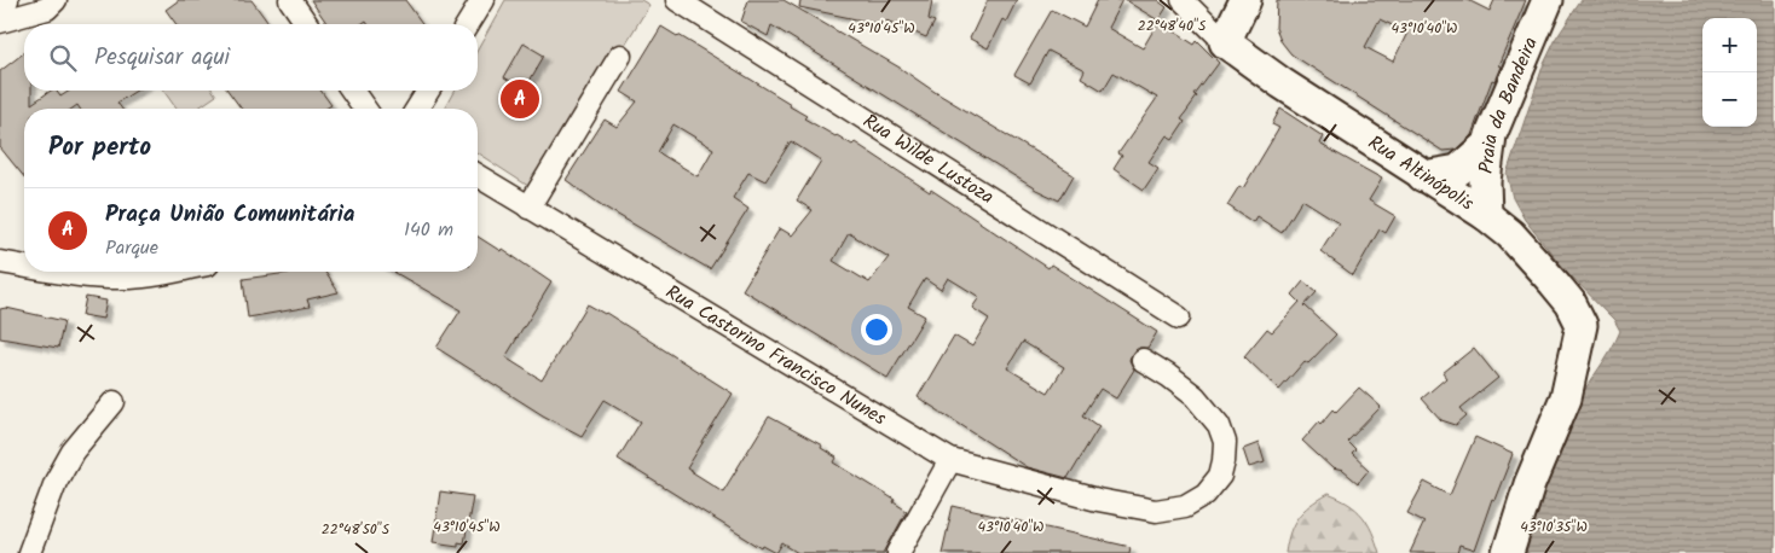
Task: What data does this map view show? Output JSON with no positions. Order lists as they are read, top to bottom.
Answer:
{
  "streets": {
    "main road": ["Praia da Bandeira", "Rua Altinópolis"],
    "street": ["Rua Wilde Lustoza", "Rua Castorino Francisco Nunes"]
  },
  "crossings": [
    ["Praia da Bandeira", "Rua Altinópolis"]
  ],
  "page": {
    "map_buttons": ["+", "−"],
    "search": "Pesquisar aqui",
    "pins": "A",
    "heading": "Por perto",
    "list": [
      {
        "mark": "A",
        "name": "Praça União Comunitária",
        "note": "Parque",
        "value": "140 m"
      }
    ]
  },
  "coordinates": [
    "22°48'40\"S",
    "43°10'45\"W",
    "43°10'40\"W",
    "43°10'35\"W",
    "22°48'50\"S"
  ]
}
